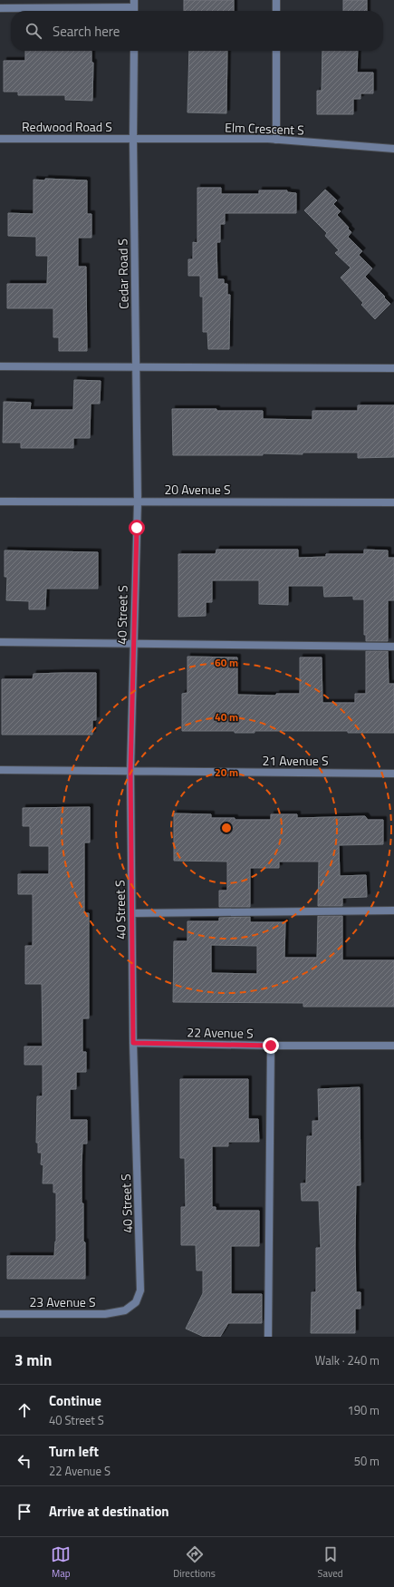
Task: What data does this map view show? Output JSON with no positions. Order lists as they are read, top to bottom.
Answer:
{
  "streets": {
    "street": [
      "Redwood Road S",
      "Elm Crescent S",
      "Cedar Road S",
      "20 Avenue S",
      "40 Street S",
      "21 Avenue S",
      "22 Avenue S",
      "23 Avenue S"
    ]
  },
  "crossings": [
    ["Redwood Road S", "Elm Crescent S"],
    ["Redwood Road S", "Cedar Road S"],
    ["Elm Crescent S", "Cedar Road S"],
    ["Cedar Road S", "20 Avenue S"],
    ["Cedar Road S", "40 Street S"],
    ["20 Avenue S", "40 Street S"],
    ["40 Street S", "21 Avenue S"],
    ["40 Street S", "22 Avenue S"],
    ["40 Street S", "23 Avenue S"]
  ],
  "page": {
    "search": "Search here",
    "heading": ["3 min", "Walk · 240 m"],
    "list": [
      ["Continue", "40 Street S", "190 m"],
      ["Turn left", "22 Avenue S", "50 m"],
      "Arrive at destination"
    ],
    "nav": ["Map", "Directions", "Saved"]
  },
  "rings": ["60 m", "40 m", "20 m"]
}
